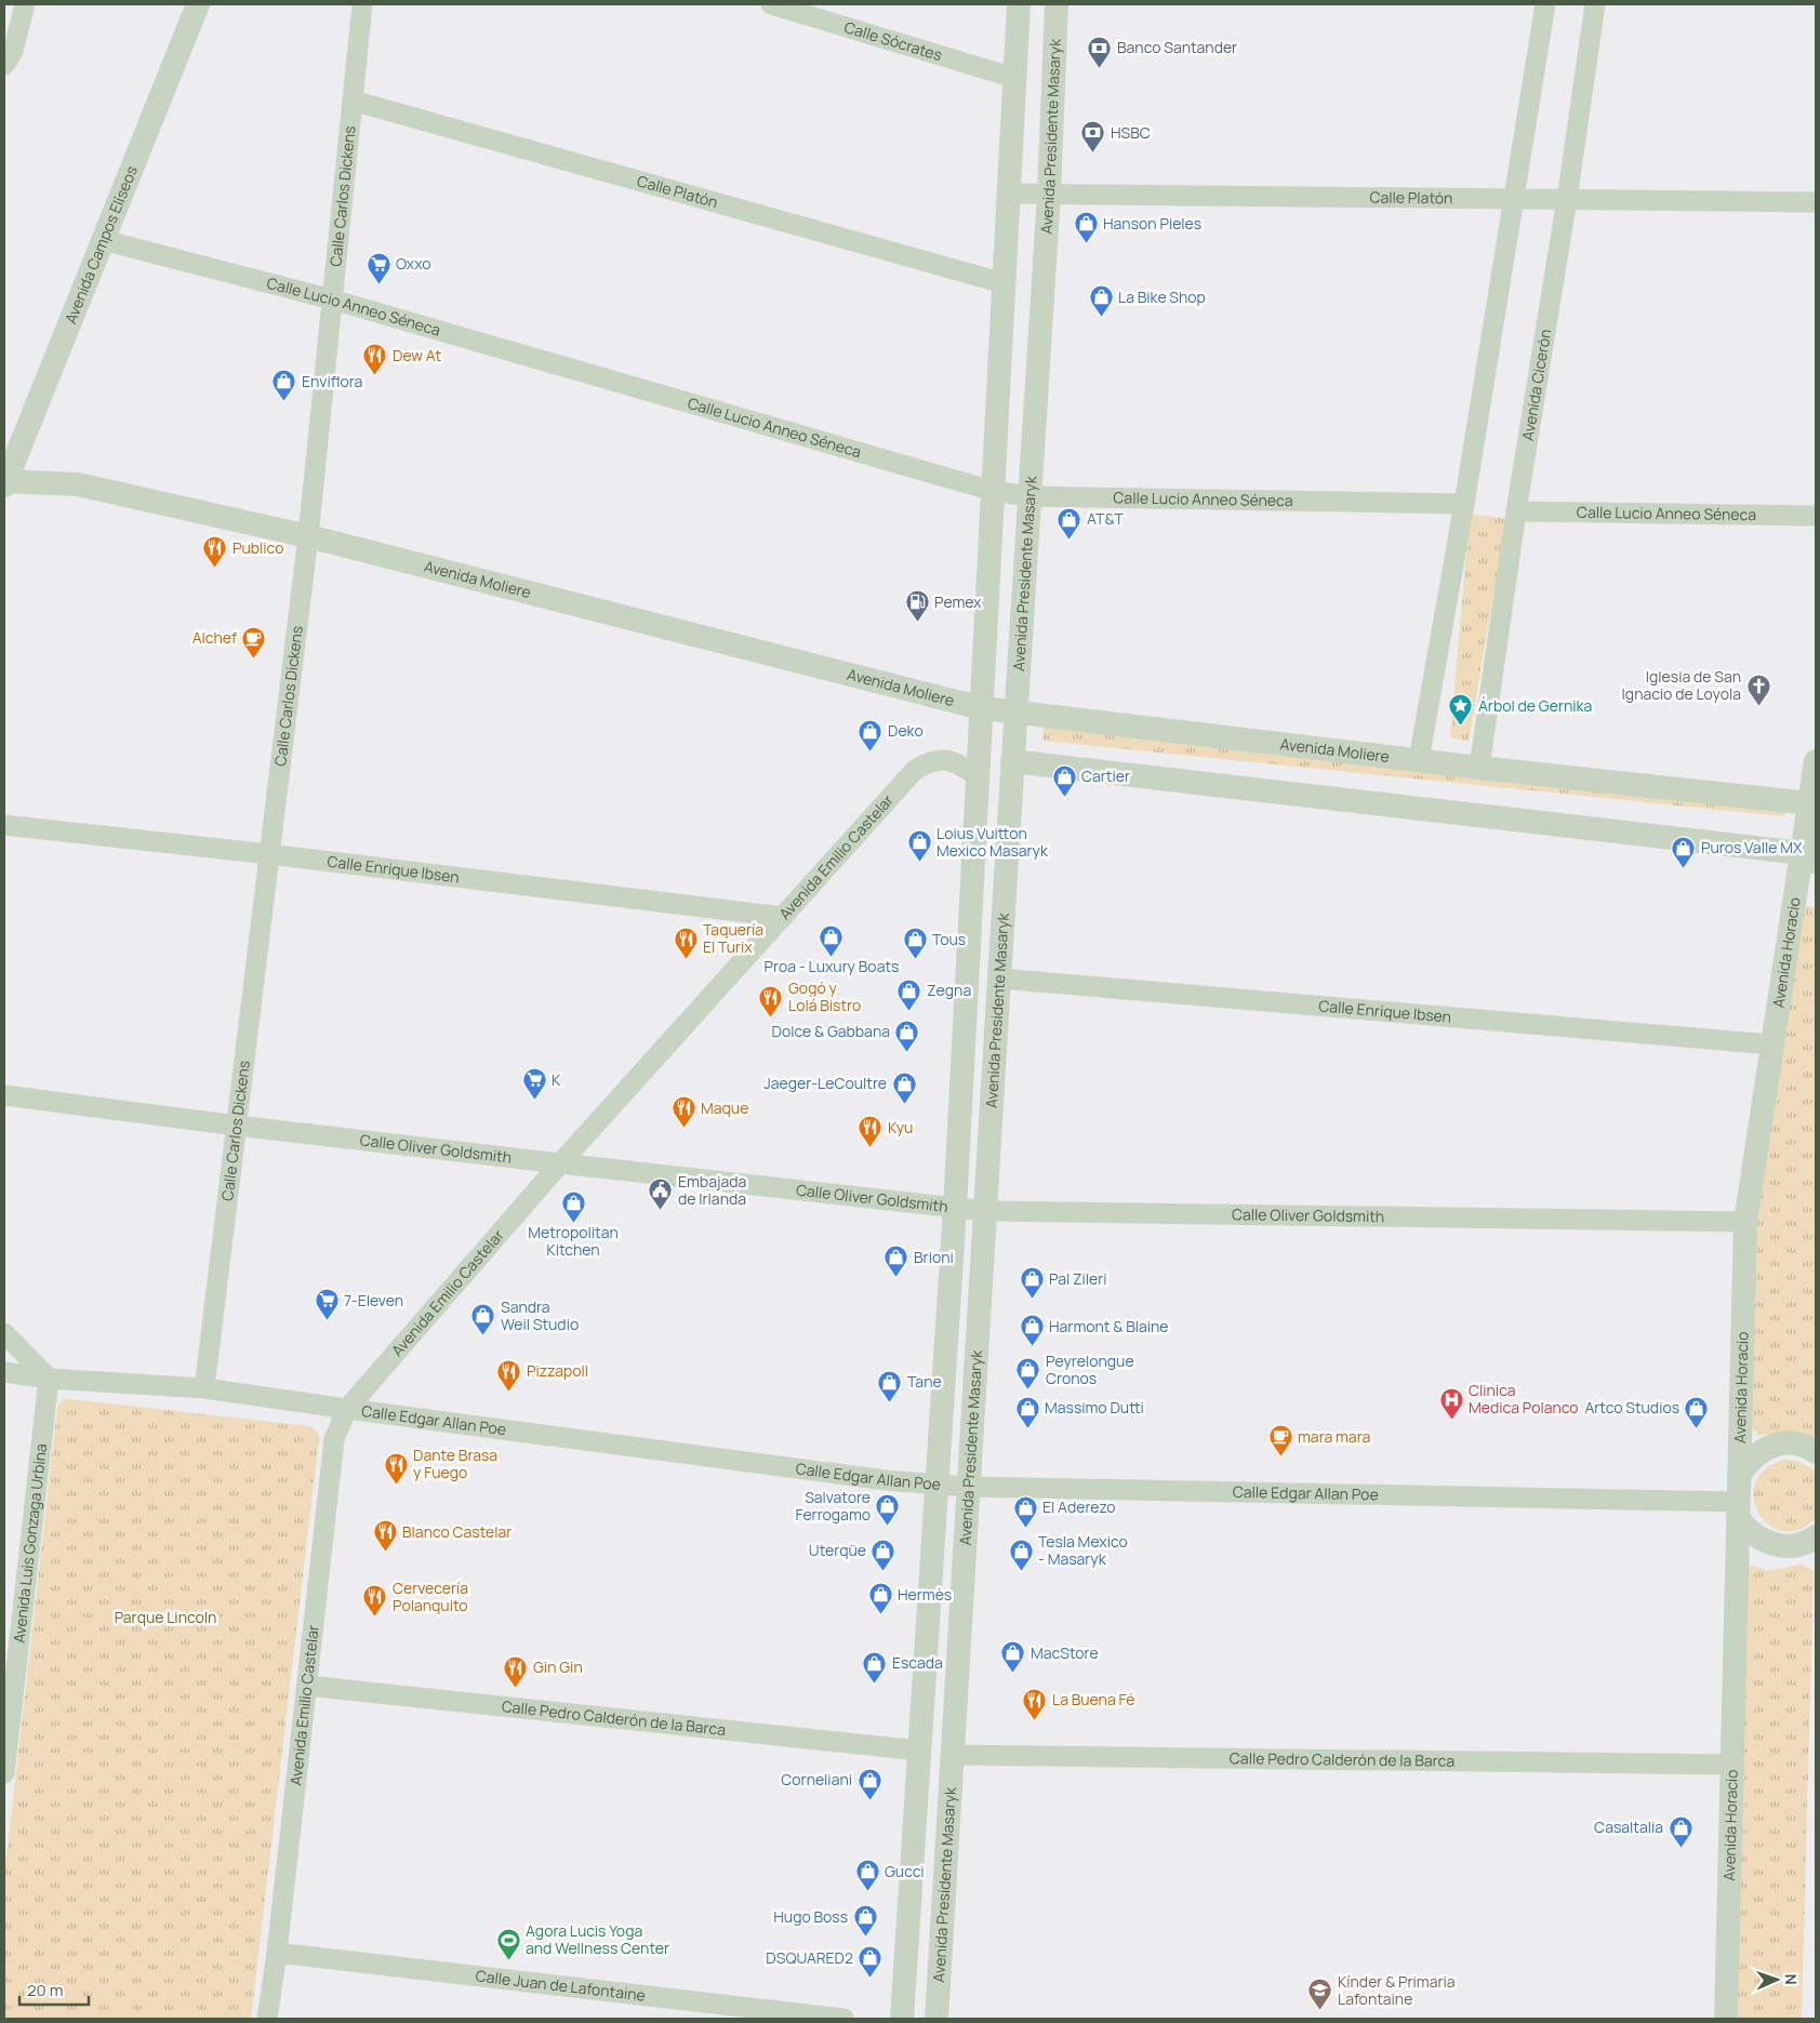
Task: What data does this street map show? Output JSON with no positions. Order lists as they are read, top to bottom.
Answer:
{
  "streets": {
    "street": [
      "Calle Sócrates",
      "Avenida Presidente Masaryk",
      "Calle Platón",
      "Calle Carlos Dickens",
      "Avenida Campos Elíseos",
      "Calle Lucio Anneo Séneca",
      "Avenida Cicerón",
      "Avenida Moliere",
      "Avenida Emilio Castelar",
      "Calle Enrique Ibsen",
      "Avenida Horacio",
      "Calle Oliver Goldsmith",
      "Calle Edgar Allan Poe",
      "Avenida Luis Gonzaga Urbina",
      "Calle Pedro Calderón de la Barca",
      "Calle Juan de Lafontaine"
    ]
  },
  "crossings": [
    ["Calle Sócrates", "Avenida Presidente Masaryk"],
    ["Avenida Presidente Masaryk", "Calle Platón"],
    ["Avenida Presidente Masaryk", "Calle Lucio Anneo Séneca"],
    ["Avenida Presidente Masaryk", "Avenida Moliere"],
    ["Avenida Presidente Masaryk", "Avenida Emilio Castelar"],
    ["Avenida Presidente Masaryk", "Calle Enrique Ibsen"],
    ["Avenida Presidente Masaryk", "Calle Oliver Goldsmith"],
    ["Avenida Presidente Masaryk", "Calle Edgar Allan Poe"],
    ["Avenida Presidente Masaryk", "Calle Pedro Calderón de la Barca"],
    ["Calle Platón", "Calle Carlos Dickens"],
    ["Calle Platón", "Avenida Cicerón"],
    ["Calle Carlos Dickens", "Calle Lucio Anneo Séneca"],
    ["Calle Carlos Dickens", "Avenida Moliere"],
    ["Calle Carlos Dickens", "Calle Enrique Ibsen"],
    ["Calle Carlos Dickens", "Calle Oliver Goldsmith"],
    ["Calle Carlos Dickens", "Calle Edgar Allan Poe"],
    ["Avenida Campos Elíseos", "Calle Lucio Anneo Séneca"],
    ["Avenida Campos Elíseos", "Avenida Moliere"],
    ["Calle Lucio Anneo Séneca", "Avenida Cicerón"],
    ["Avenida Cicerón", "Avenida Moliere"],
    ["Avenida Moliere", "Avenida Horacio"],
    ["Avenida Emilio Castelar", "Calle Enrique Ibsen"],
    ["Avenida Emilio Castelar", "Calle Oliver Goldsmith"],
    ["Avenida Emilio Castelar", "Calle Edgar Allan Poe"],
    ["Avenida Emilio Castelar", "Calle Pedro Calderón de la Barca"],
    ["Avenida Emilio Castelar", "Calle Juan de Lafontaine"],
    ["Calle Enrique Ibsen", "Avenida Horacio"],
    ["Avenida Horacio", "Calle Oliver Goldsmith"],
    ["Avenida Horacio", "Calle Edgar Allan Poe"],
    ["Avenida Horacio", "Calle Pedro Calderón de la Barca"],
    ["Calle Edgar Allan Poe", "Avenida Luis Gonzaga Urbina"]
  ],
  "parks": ["Parque Lincoln"],
  "places": {
    "bank": ["Banco Santander", "HSBC"],
    "shop": [
      "Hanson Pieles",
      "La Bike Shop",
      "Enviflora",
      "AT&T",
      "Deko",
      "Cartier",
      "Loius Vuitton Mexico Masaryk",
      "Puros Valle MX",
      "Proa - Luxury Boats",
      "Tous",
      "Zegna",
      "Dolce & Gabbana",
      "Jaeger-LeCoultre",
      "Metropolitan Kitchen",
      "Brioni",
      "Pal Zileri",
      "Sandra Weil Studio",
      "Harmont & Blaine",
      "Peyrelongue Cronos",
      "Tane",
      "Massimo Dutti",
      "Artco Studios",
      "Salvatore Ferrogamo",
      "El Aderezo",
      "Uterqüe",
      "Tesla Mexico - Masaryk",
      "Hermès",
      "MacStore",
      "Escada",
      "Corneliani",
      "CasaItalia",
      "Gucci",
      "Hugo Boss",
      "DSQUARED2"
    ],
    "supermarket": ["Oxxo", "K", "7-Eleven"],
    "restaurant": [
      "Dew At",
      "Publico",
      "Taquería El Turix",
      "Gogó y Lolá Bistro",
      "Maque",
      "Kyu",
      "Pizzapoll",
      "Dante Brasa y Fuego",
      "Blanco Castelar",
      "Cervecería Polanquito",
      "Gin Gin",
      "La Buena Fé"
    ],
    "fuel station": ["Pemex"],
    "cafe": ["Alchef", "mara mara"],
    "church": ["Iglesia de San Ignacio de Loyola"],
    "place": ["Árbol de Gernika"],
    "public building": ["Embajada de Irlanda"],
    "hospital": ["Clinica Medica Polanco"],
    "sports": ["Agora Lucis Yoga and Wellness Center"],
    "school or university": ["Kínder & Primaria Lafontaine"]
  },
  "scale_bar": "20 m",
  "north": "right"
}
